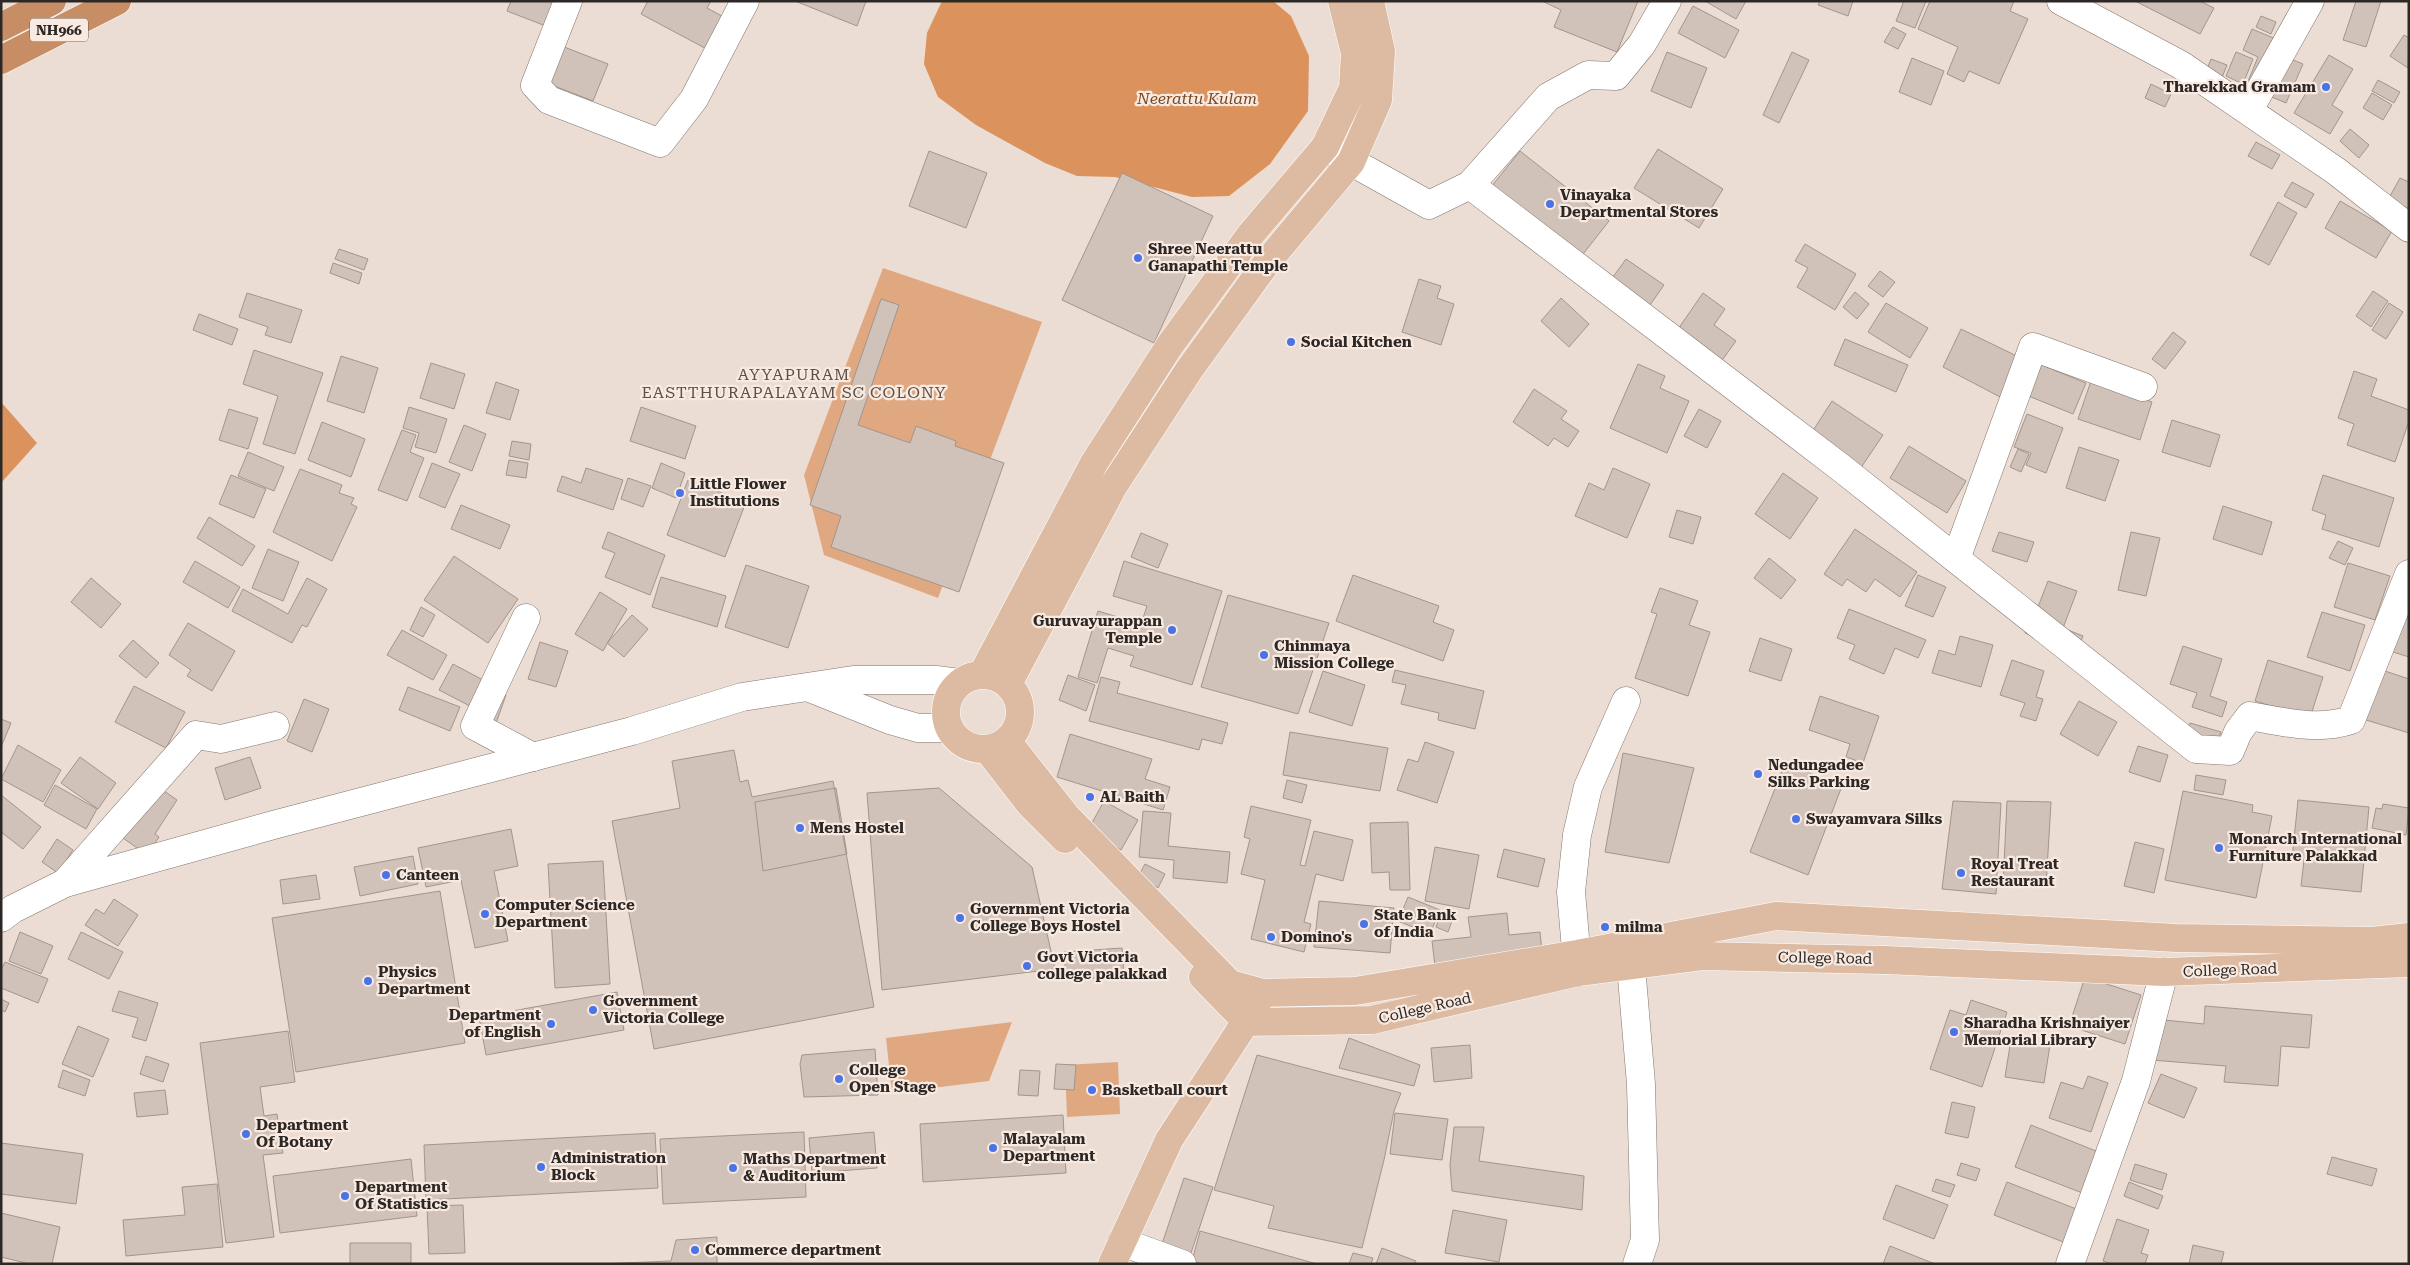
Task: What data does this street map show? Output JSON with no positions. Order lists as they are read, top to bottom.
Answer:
{
  "streets": {
    "highway": ["NH966"],
    "main road": ["College Road"]
  },
  "districts": ["AYYAPURAM EASTTHURAPALAYAM SC COLONY"],
  "water": ["Neerattu Kulam"],
  "places": [
    "Tharekkad Gramam",
    "Vinayaka Departmental Stores",
    "Shree Neerattu Ganapathi Temple",
    "Social Kitchen",
    "Little Flower Institutions",
    "Guruvayurappan Temple",
    "Chinmaya Mission College",
    "Nedungadee Silks Parking",
    "AL Baith",
    "Swayamvara Silks",
    "Mens Hostel",
    "Monarch International Furniture Palakkad",
    "Royal Treat Restaurant",
    "Canteen",
    "Computer Science Department",
    "Government Victoria College Boys Hostel",
    "State Bank of India",
    "milma",
    "Domino's",
    "Govt Victoria college palakkad",
    "Physics Department",
    "Government Victoria College",
    "Department of English",
    "Sharadha Krishnaiyer Memorial Library",
    "College Open Stage",
    "Basketball court",
    "Department Of Botany",
    "Malayalam Department",
    "Administration Block",
    "Maths Department & Auditorium",
    "Department Of Statistics",
    "Commerce department"
  ]
}
